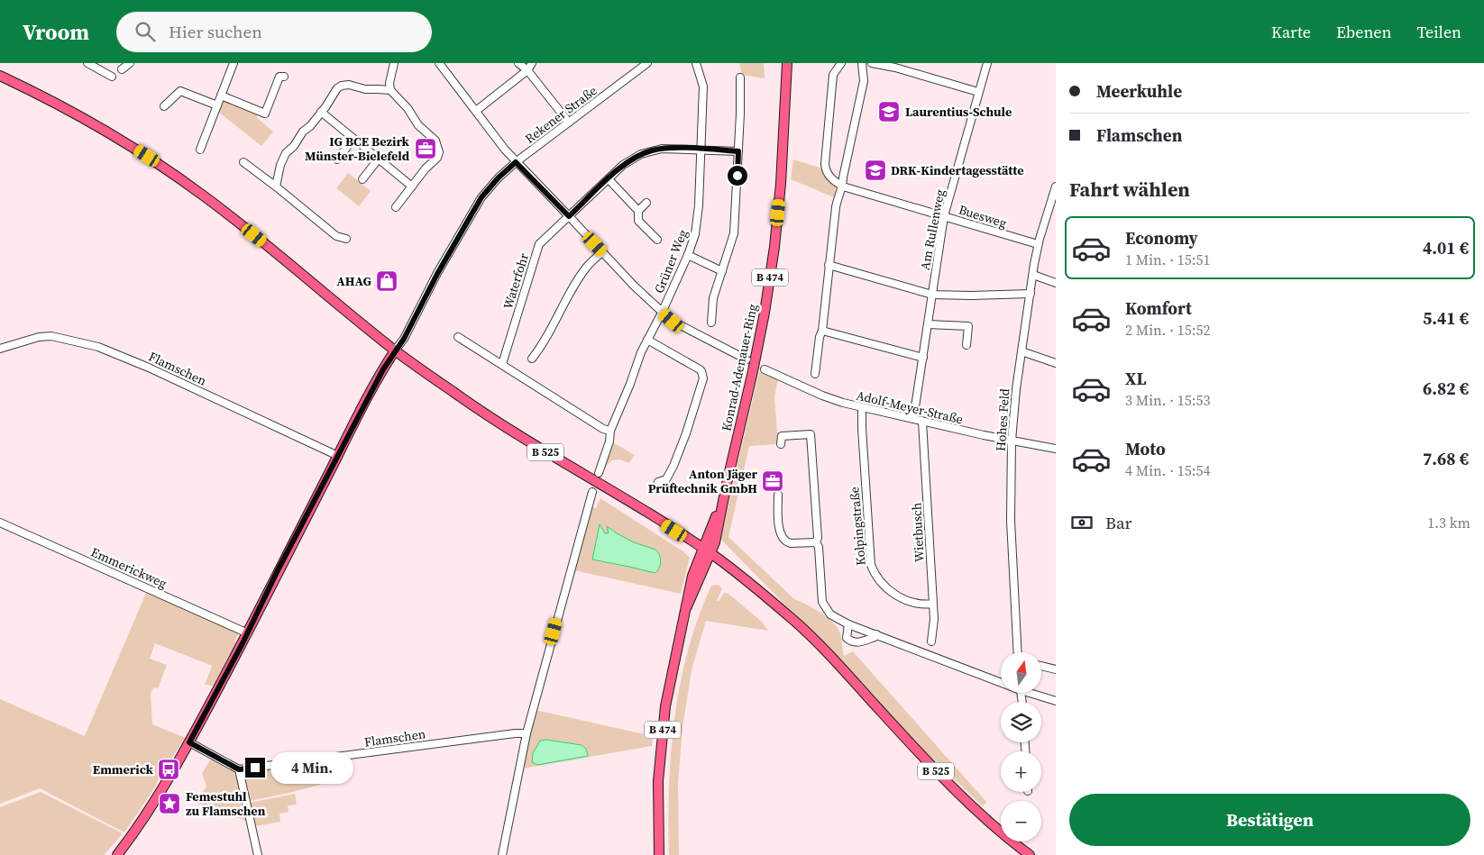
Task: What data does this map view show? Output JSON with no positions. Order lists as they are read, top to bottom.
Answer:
{
  "streets": {
    "main road": ["B 474", "Konrad-Adenauer-Ring", "B 525"],
    "street": [
      "Rekener Straße",
      "Buesweg",
      "Am Rullenweg",
      "Grüner Weg",
      "Waterfohr",
      "Flamschen",
      "Adolf-Meyer-Straße",
      "Hohes Feld",
      "Kolpingstraße",
      "Wietbusch",
      "Emmerickweg"
    ]
  },
  "crossings": [
    ["Rekener Straße", "B 525"],
    ["Buesweg", "Am Rullenweg"],
    ["Buesweg", "Hohes Feld"],
    ["Am Rullenweg", "Adolf-Meyer-Straße"],
    ["Grüner Weg", "Waterfohr"],
    ["B 474", "Konrad-Adenauer-Ring"],
    ["B 474", "B 525"],
    ["Konrad-Adenauer-Ring", "B 525"],
    ["Adolf-Meyer-Straße", "Hohes Feld"],
    ["Adolf-Meyer-Straße", "Kolpingstraße"],
    ["Adolf-Meyer-Straße", "Wietbusch"],
    ["Kolpingstraße", "Wietbusch"]
  ],
  "places": {
    "school or university": ["Laurentius-Schule", "DRK-Kindertagesstätte"],
    "office": ["IG BCE Bezirk Münster-Bielefeld", "Anton Jäger Prüftechnik GmbH"],
    "shop": ["AHAG"],
    "bus stop": ["Emmerick"],
    "place": ["Femestuhl zu Flamschen"]
  },
  "north": "top",
  "page": {
    "header": "Vroom",
    "search": "Hier suchen",
    "nav": ["Karte", "Ebenen", "Teilen"],
    "banner": ["Meerkuhle", "Flamschen"],
    "heading": "Fahrt wählen",
    "list": [
      {
        "name": "Economy",
        "note": "1 Min. · 15:51",
        "value": "4.01 €"
      },
      {
        "name": "Komfort",
        "note": "2 Min. · 15:52",
        "value": "5.41 €"
      },
      {
        "name": "XL",
        "note": "3 Min. · 15:53",
        "value": "6.82 €"
      },
      {
        "name": "Moto",
        "note": "4 Min. · 15:54",
        "value": "7.68 €"
      }
    ],
    "pay": ["Bar", "1.3 km"],
    "map_buttons": ["+", "−"],
    "bubble": "4 Min.",
    "buttons": "Bestätigen"
  }
}
